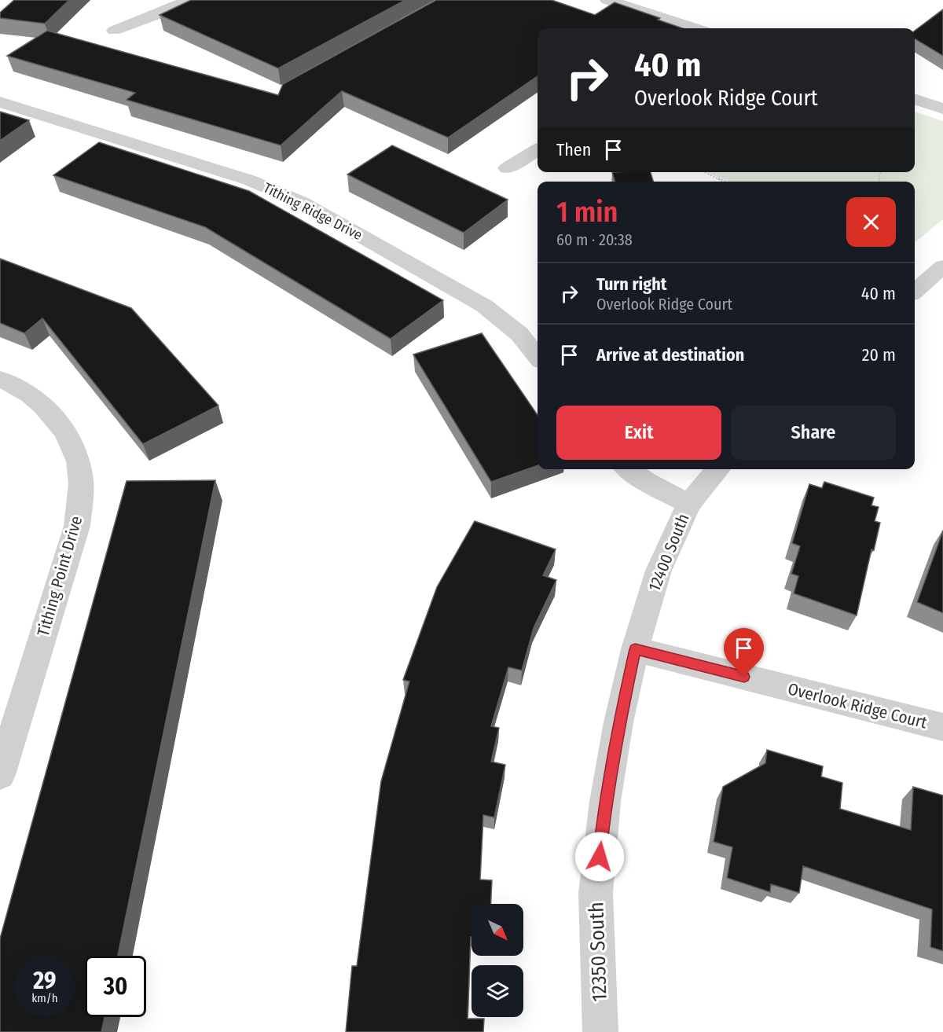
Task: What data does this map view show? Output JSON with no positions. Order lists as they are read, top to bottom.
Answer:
{
  "streets": {
    "street": [
      "Tithing Ridge Drive",
      "12400 South",
      "Tithing Point Drive",
      "Overlook Ridge Court",
      "12350 South"
    ]
  },
  "crossings": [
    ["12400 South", "Overlook Ridge Court"],
    ["12400 South", "12350 South"],
    ["Overlook Ridge Court", "12350 South"]
  ],
  "north": "bottom right",
  "page": {
    "turn": ["40 m", "Overlook Ridge Court"],
    "then": "Then",
    "heading": ["1 min", "60 m · 20:38"],
    "list": [
      {
        "name": "Turn right",
        "note": "Overlook Ridge Court",
        "value": "40 m"
      },
      {
        "name": "Arrive at destination",
        "value": "20 m"
      }
    ],
    "buttons": ["Exit", "Share"],
    "speed": "29 km/h",
    "limit": "30"
  }
}
